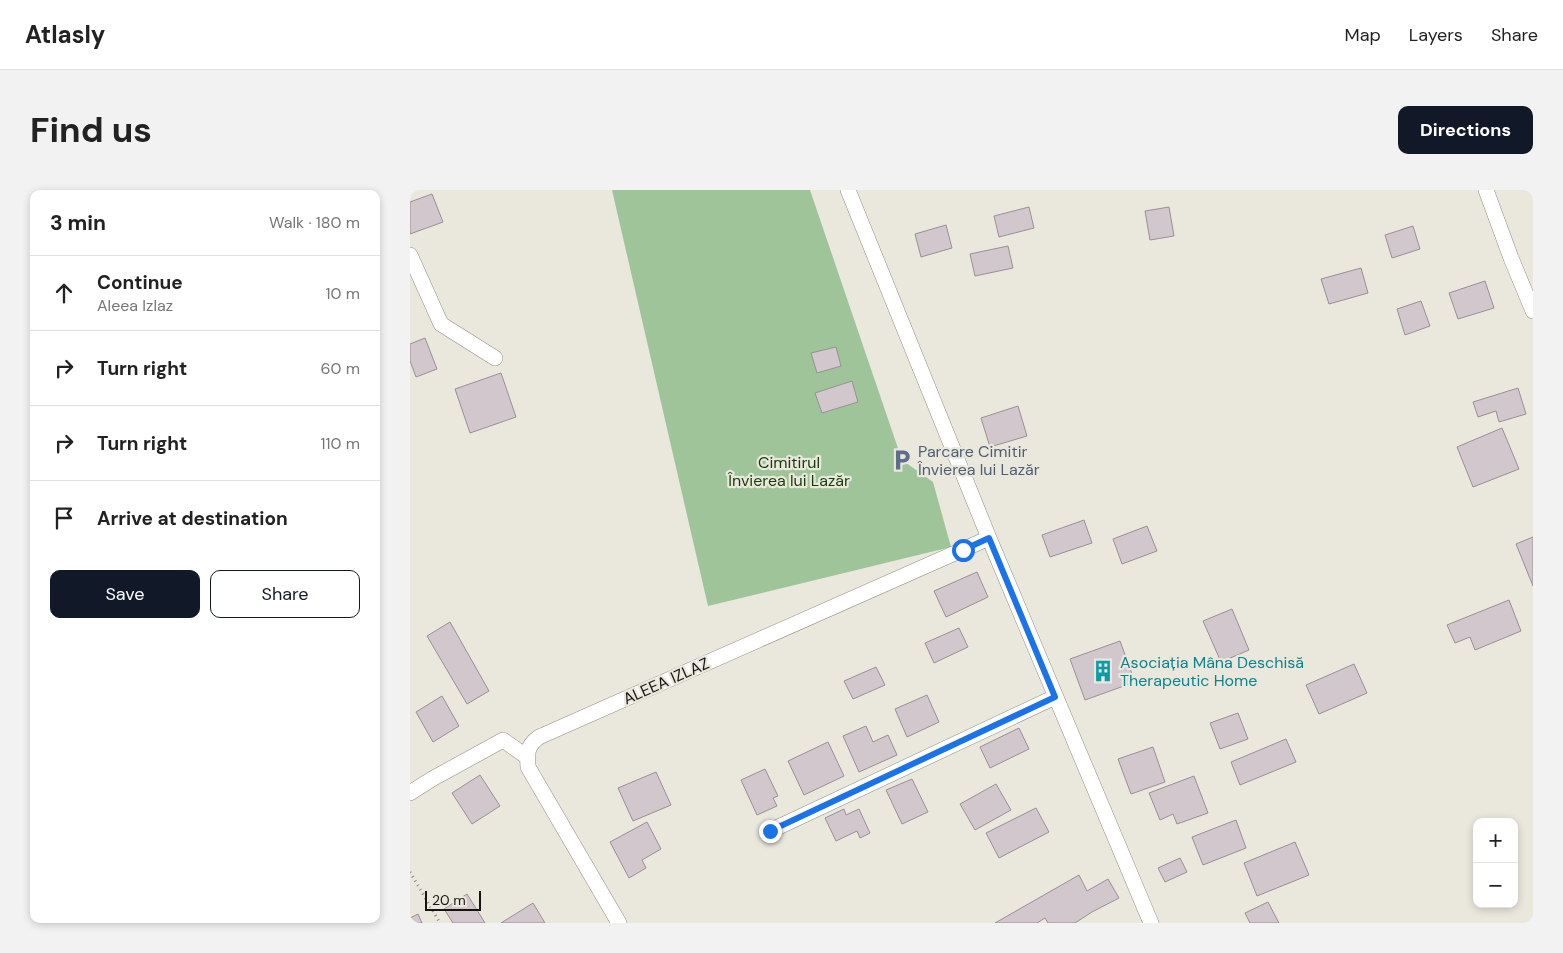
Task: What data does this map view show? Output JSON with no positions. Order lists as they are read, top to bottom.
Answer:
{
  "streets": {
    "street": ["ALEEA IZLAZ"]
  },
  "parks": ["Cimitirul Învierea lui Lazăr"],
  "places": {
    "parking": ["Parcare Cimitir Învierea lui Lazăr"],
    "building": ["Asociația Mâna Deschisă Therapeutic Home"]
  },
  "scale_bar": "20 m",
  "page": {
    "header": "Atlasly",
    "nav": ["Map", "Layers", "Share"],
    "buttons": [
      "Directions",
      ["Save", "Share"]
    ],
    "title": "Find us",
    "heading": ["3 min", "Walk · 180 m"],
    "list": [
      ["Continue", "Aleea Izlaz", "10 m"],
      ["Turn right", "60 m"],
      ["Turn right", "110 m"],
      "Arrive at destination"
    ],
    "map_buttons": ["+", "−"],
    "scale": "20 m"
  }
}
